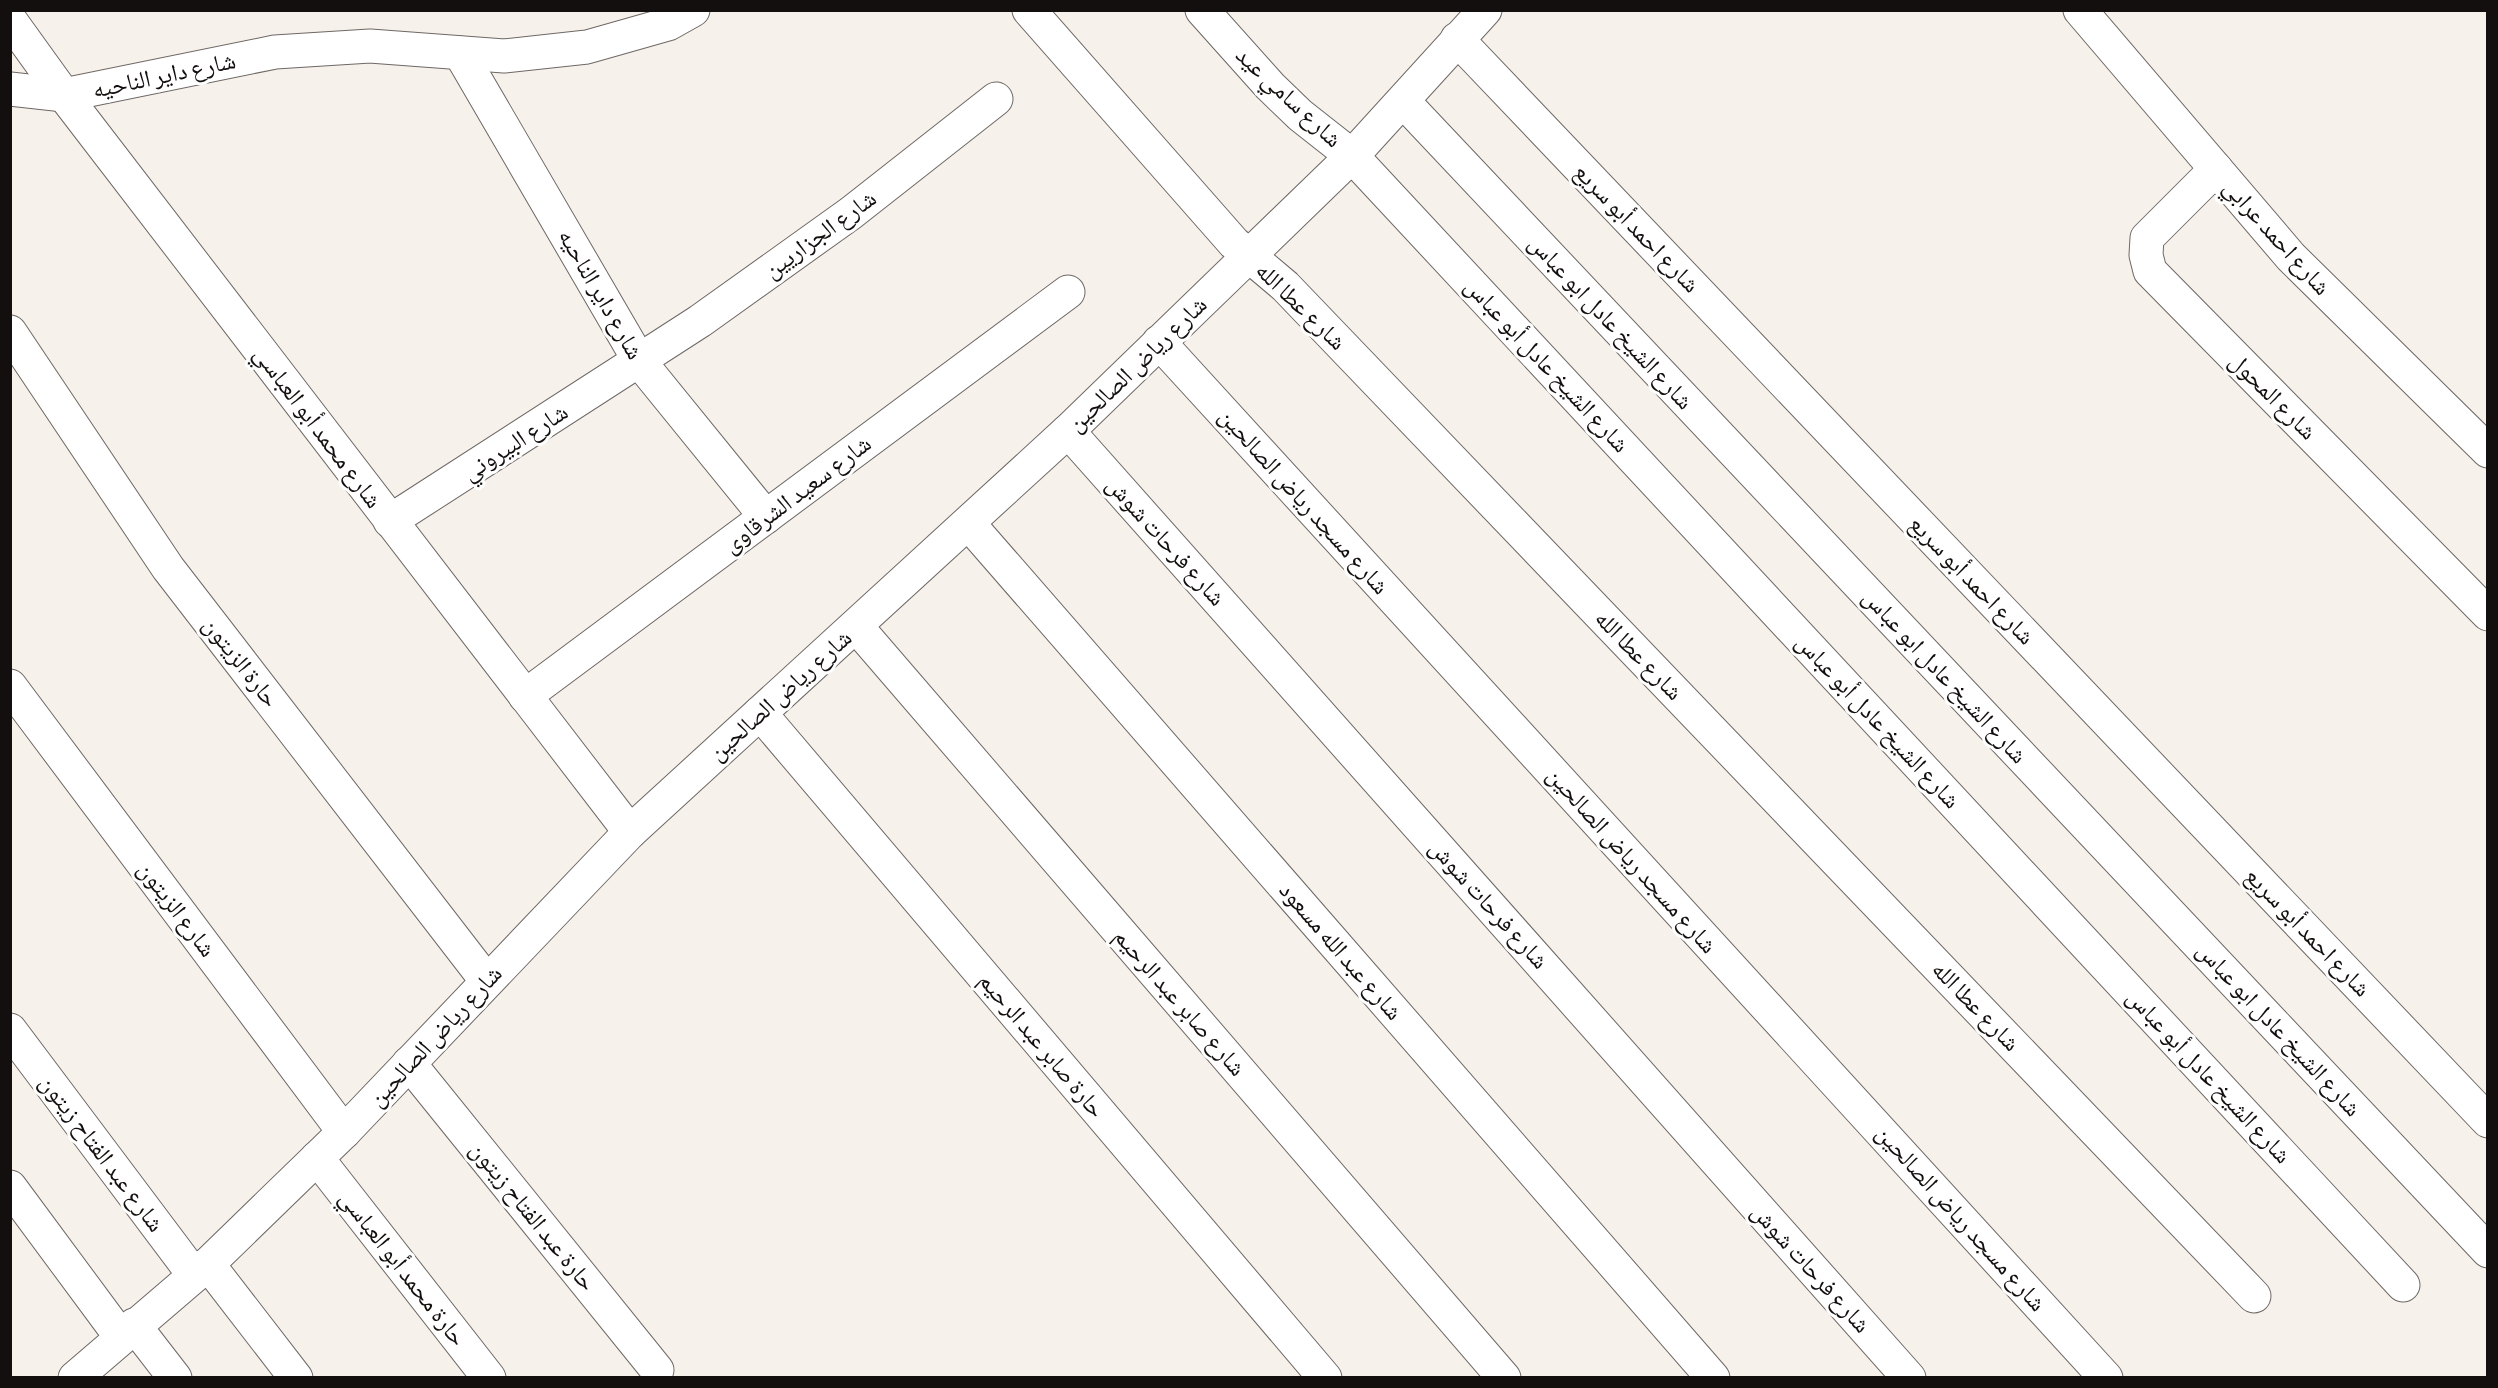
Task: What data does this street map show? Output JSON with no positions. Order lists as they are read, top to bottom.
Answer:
{
  "streets": {
    "street": [
      "شارع داير الناحيه",
      "شارع سامي عيد",
      "شارع احمد أبو سريع",
      "شارع الجزاريين",
      "شارع احمد عرابي",
      "شارع عطا الله",
      "شارع الشيخ عادل ابو عباس",
      "شارع رياض الصالحين",
      "شارع الشيخ عادل أبو عباس",
      "شارع المحول",
      "شارع محمد أبو العباسي",
      "شارع البيروني",
      "شارع سعيد الشرقاوى",
      "شارع مسجد رياض الصالحين",
      "شارع فرحات شوش",
      "حارة الزيتون",
      "شارع الزيتون",
      "شارع عبد الله مسعود",
      "شارع صابر عبد الرحيم",
      "حارة صابر عبد الرحيم",
      "شارع عبد الفتاح زيتون",
      "حارة عبد الفتاح زيتون",
      "حارة محمد أبو العباسي"
    ]
  },
  "crossings": [
    ["شارع داير الناحيه", "شارع الجزاريين"],
    ["شارع داير الناحيه", "شارع محمد أبو العباسي"],
    ["شارع داير الناحيه", "شارع البيروني"],
    ["شارع داير الناحيه", "شارع سعيد الشرقاوى"],
    ["شارع سامي عيد", "شارع رياض الصالحين"],
    ["شارع سامي عيد", "شارع الشيخ عادل أبو عباس"],
    ["شارع احمد أبو سريع", "شارع رياض الصالحين"],
    ["شارع الجزاريين", "شارع البيروني"],
    ["شارع احمد عرابي", "شارع المحول"],
    ["شارع عطا الله", "شارع رياض الصالحين"],
    ["شارع الشيخ عادل ابو عباس", "شارع رياض الصالحين"],
    ["شارع رياض الصالحين", "شارع الشيخ عادل أبو عباس"],
    ["شارع رياض الصالحين", "شارع محمد أبو العباسي"],
    ["شارع رياض الصالحين", "شارع مسجد رياض الصالحين"],
    ["شارع رياض الصالحين", "شارع فرحات شوش"],
    ["شارع رياض الصالحين", "حارة الزيتون"],
    ["شارع رياض الصالحين", "شارع الزيتون"],
    ["شارع رياض الصالحين", "شارع عبد الله مسعود"],
    ["شارع رياض الصالحين", "شارع صابر عبد الرحيم"],
    ["شارع رياض الصالحين", "حارة صابر عبد الرحيم"],
    ["شارع رياض الصالحين", "شارع عبد الفتاح زيتون"],
    ["شارع رياض الصالحين", "حارة عبد الفتاح زيتون"],
    ["شارع رياض الصالحين", "حارة محمد أبو العباسي"],
    ["شارع محمد أبو العباسي", "شارع البيروني"],
    ["شارع محمد أبو العباسي", "شارع سعيد الشرقاوى"]
  ]
}
